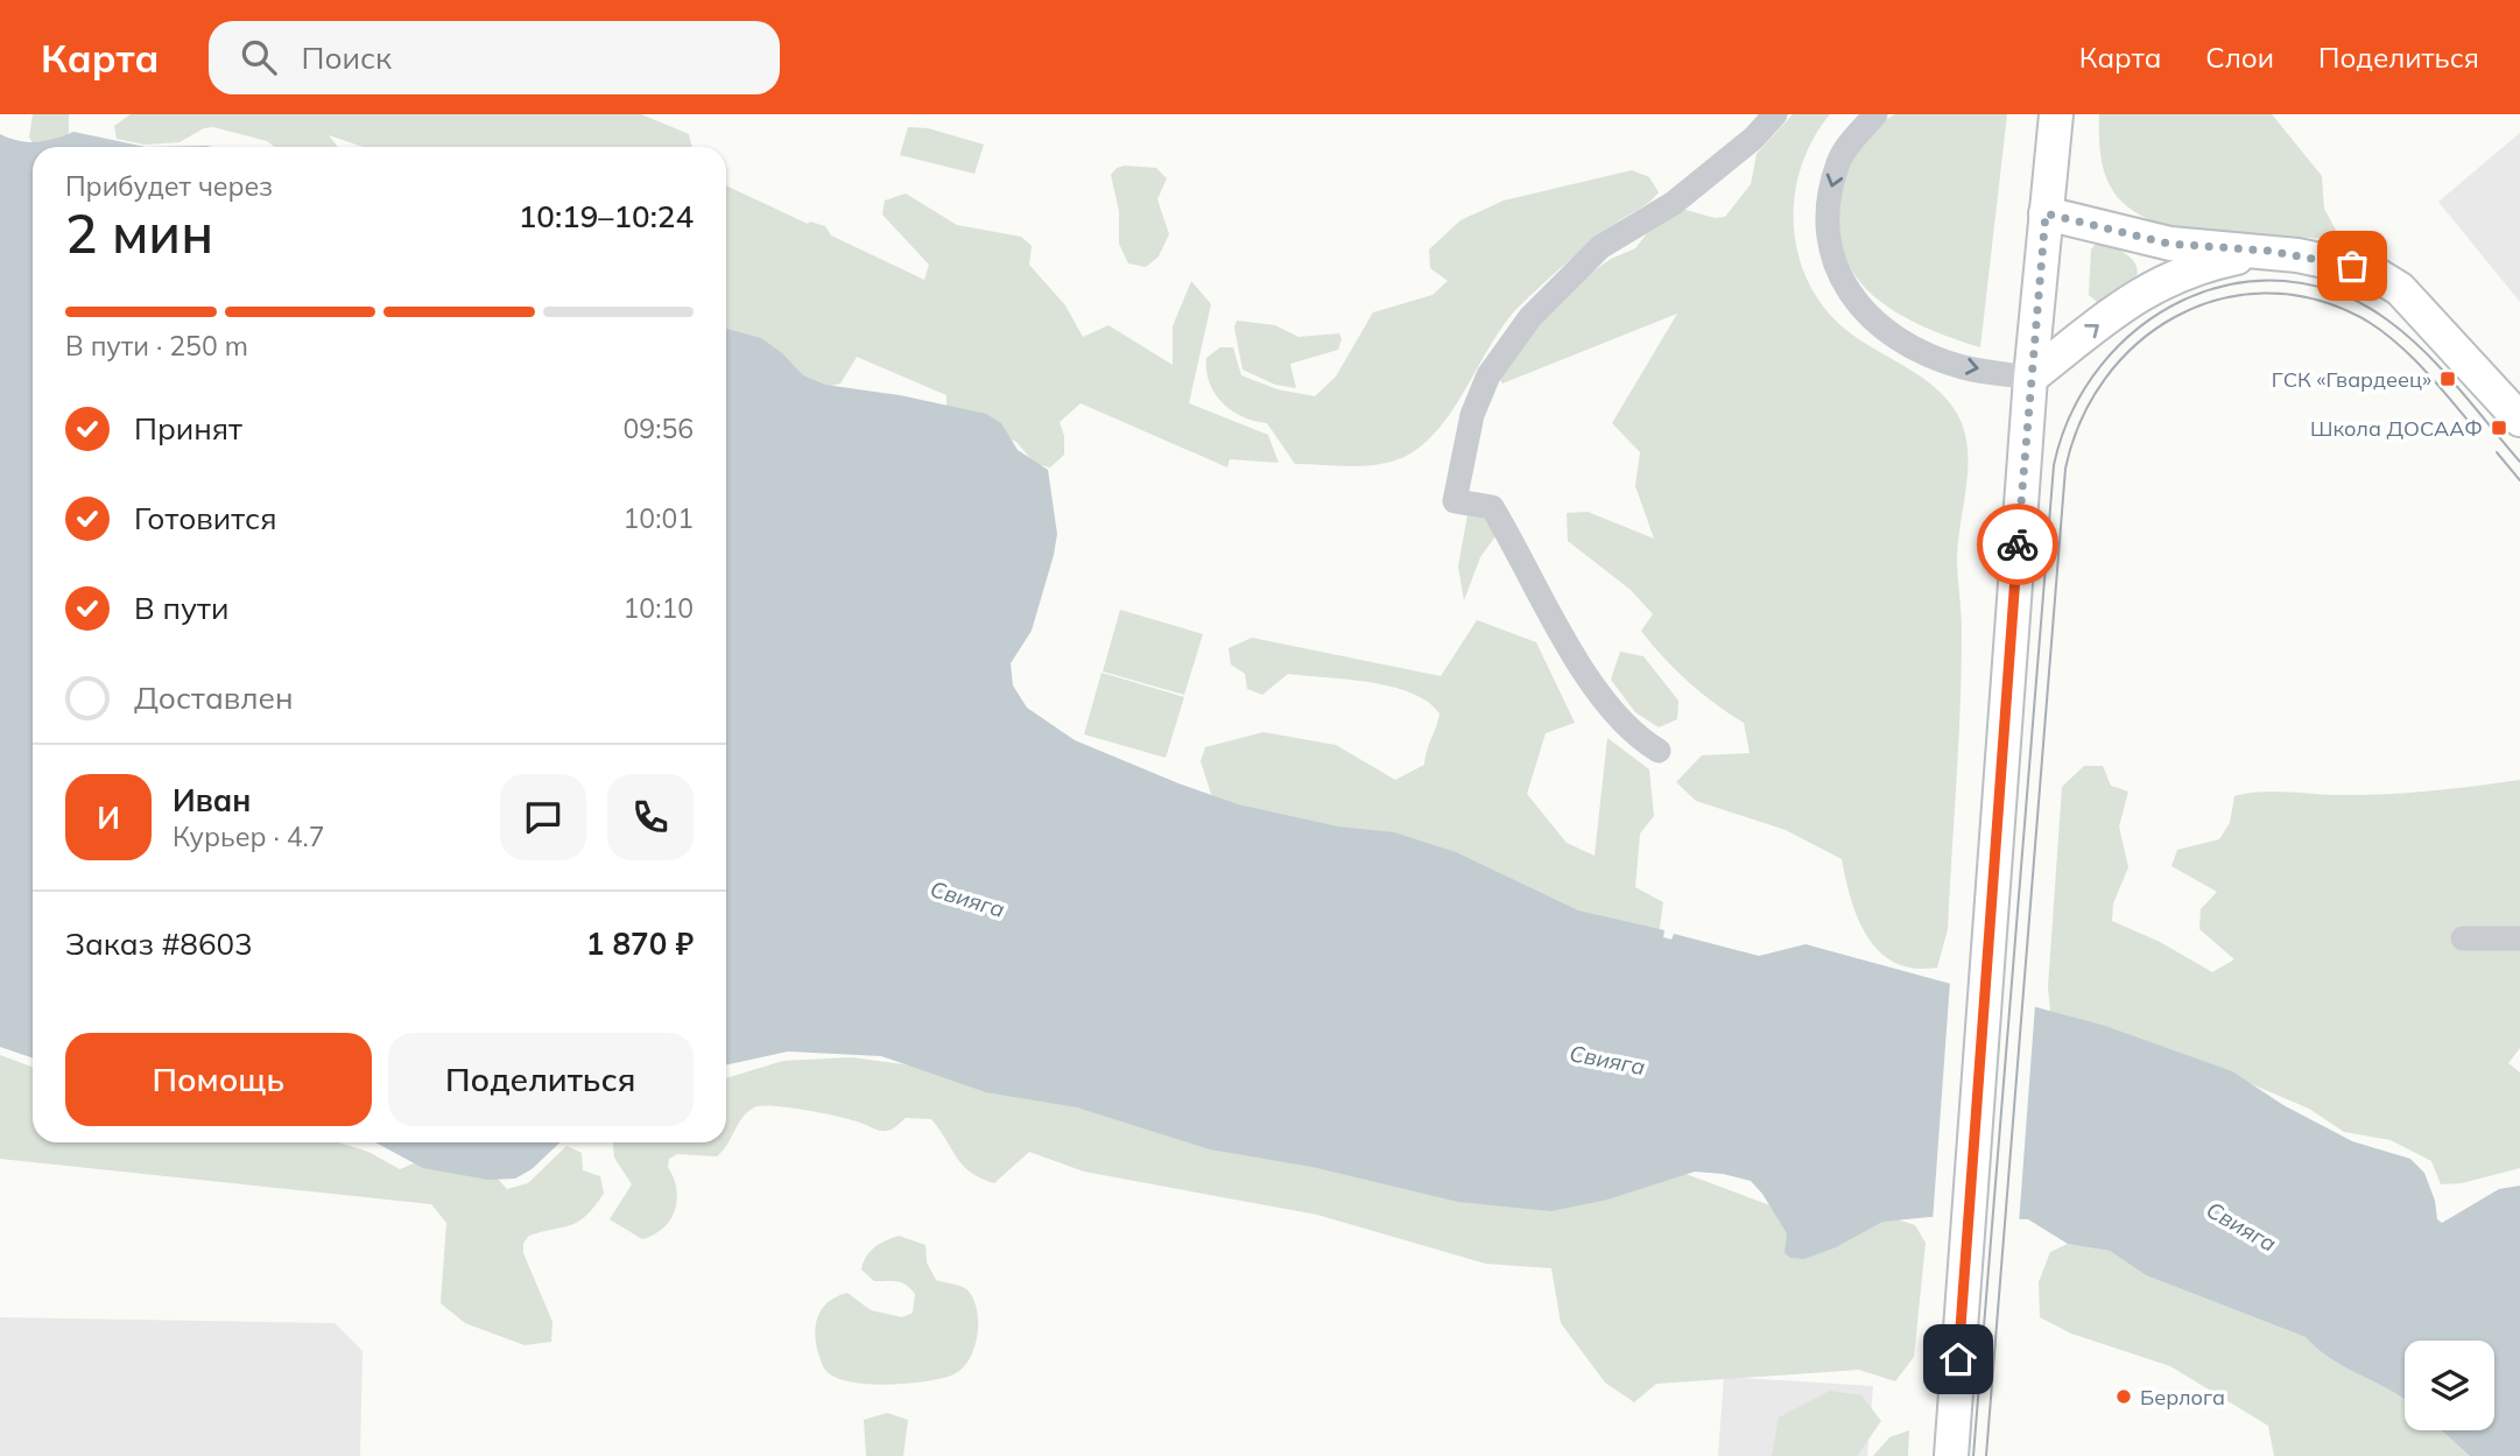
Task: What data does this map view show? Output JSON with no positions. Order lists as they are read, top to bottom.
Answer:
{
  "water": ["Свияга"],
  "places": {
    "transit": ["ГСК «Гвардеец»", "Школа ДОСААФ"],
    "other": ["Берлога"]
  },
  "page": {
    "header": "Карта",
    "search": "Поиск",
    "nav": ["Карта", "Слои", "Поделиться"],
    "heading": ["2 мин", "Прибудет через", "10:19–10:24"],
    "panel": [
      "Иван",
      "Курьер · 4.7",
      "Заказ #8603",
      "1 870 ₽"
    ],
    "bar": "В пути · 250 m",
    "list": [
      ["Принят", "09:56"],
      ["Готовится", "10:01"],
      ["В пути", "10:10"],
      "Доставлен"
    ],
    "round": "И",
    "buttons": ["Помощь", "Поделиться"]
  }
}
